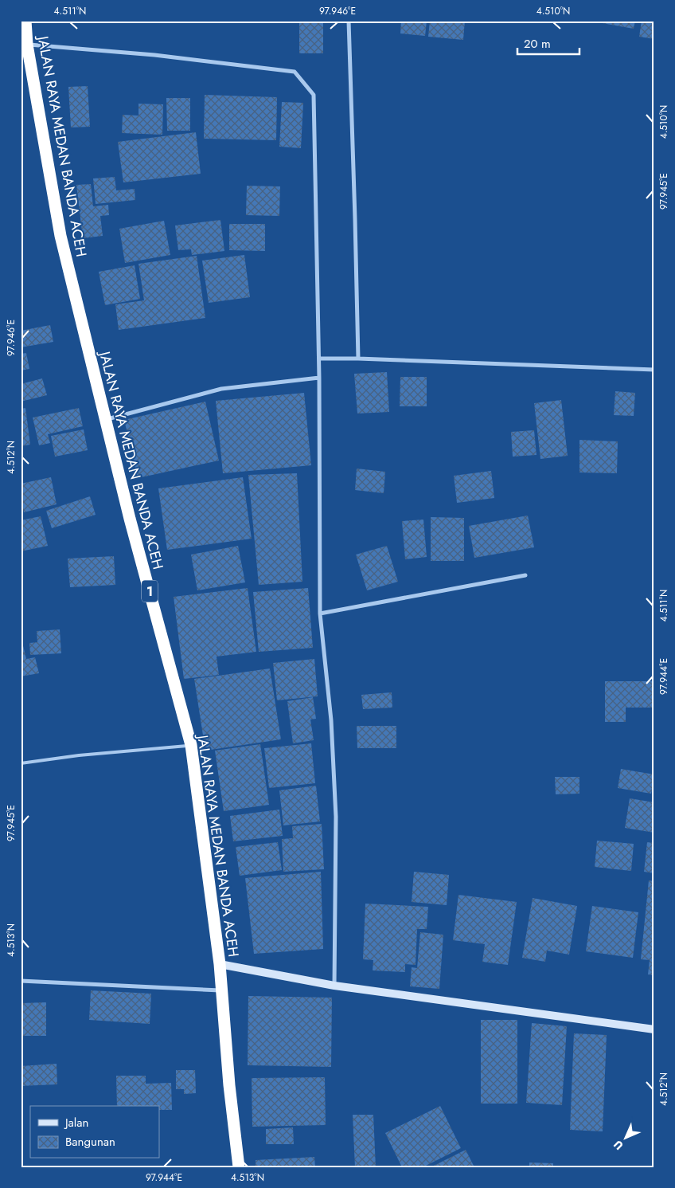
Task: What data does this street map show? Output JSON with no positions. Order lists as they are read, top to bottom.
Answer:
{
  "streets": {
    "highway": ["JALAN RAYA MEDAN BANDA ACEH", "1"]
  },
  "legend": ["Jalan", "Bangunan"],
  "scale_bar": "20 m",
  "north": "bottom left",
  "coordinates": [
    "4.511°N",
    "97.946°E",
    "4.510°N",
    "97.945°E",
    "4.512°N",
    "97.944°E",
    "4.513°N"
  ]
}
